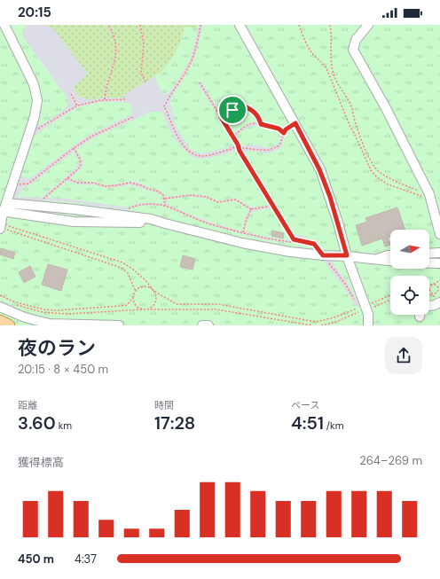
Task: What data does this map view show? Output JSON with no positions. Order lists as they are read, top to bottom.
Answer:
{
  "north": "right",
  "page": {
    "status": "20:15",
    "heading": ["夜のラン", "20:15 · 8 × 450 m"],
    "stats": [
      ["距離", "3.60 km"],
      ["時間", "17:28"],
      ["ペース", "4:51 /km"]
    ],
    "chart": ["獲得標高", "264–269 m"],
    "list": [
      {
        "name": "450 m",
        "note": "4:37"
      }
    ]
  }
}
